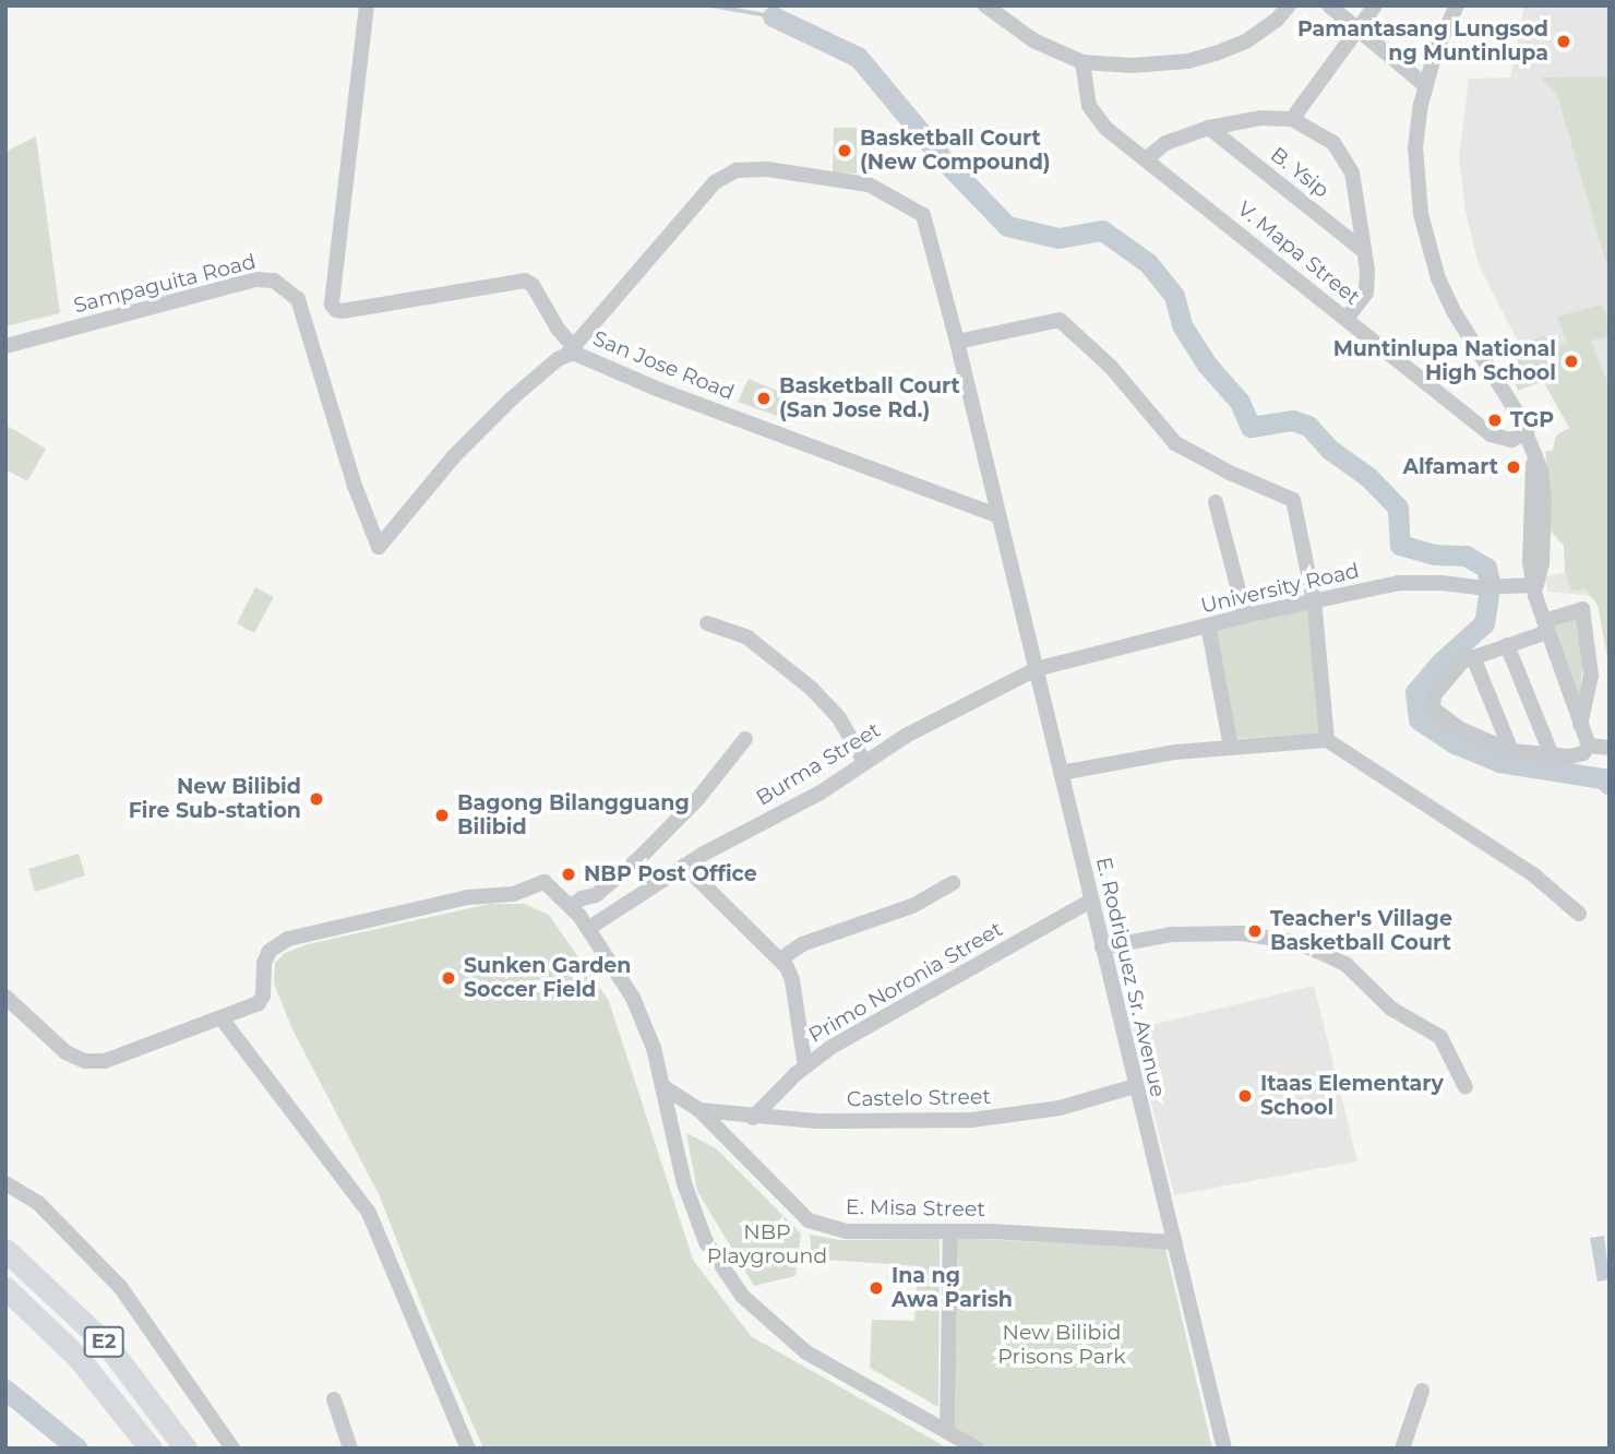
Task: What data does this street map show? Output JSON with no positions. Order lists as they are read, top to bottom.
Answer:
{
  "streets": {
    "highway": ["E2"],
    "street": [
      "B. Ysip",
      "V. Mapa Street",
      "Sampaguita Road",
      "San Jose Road",
      "University Road",
      "Burma Street",
      "E. Rodriguez Sr. Avenue",
      "Primo Noronia Street",
      "Castelo Street",
      "E. Misa Street"
    ]
  },
  "crossings": [
    ["Sampaguita Road", "San Jose Road"],
    ["San Jose Road", "E. Rodriguez Sr. Avenue"],
    ["University Road", "Burma Street"],
    ["University Road", "E. Rodriguez Sr. Avenue"],
    ["Burma Street", "E. Rodriguez Sr. Avenue"],
    ["E. Rodriguez Sr. Avenue", "Primo Noronia Street"],
    ["E. Rodriguez Sr. Avenue", "Castelo Street"],
    ["E. Rodriguez Sr. Avenue", "E. Misa Street"],
    ["Primo Noronia Street", "Castelo Street"],
    ["Castelo Street", "E. Misa Street"]
  ],
  "parks": ["NBP Playground", "New Bilibid Prisons Park"],
  "places": [
    "Pamantasang Lungsod ng Muntinlupa",
    "Basketball Court (New Compound)",
    "Muntinlupa National High School",
    "Basketball Court (San Jose Rd.)",
    "TGP",
    "Alfamart",
    "New Bilibid Fire Sub-station",
    "Bagong Bilangguang Bilibid",
    "NBP Post Office",
    "Teacher's Village Basketball Court",
    "Sunken Garden Soccer Field",
    "Itaas Elementary School",
    "Ina ng Awa Parish"
  ]
}
